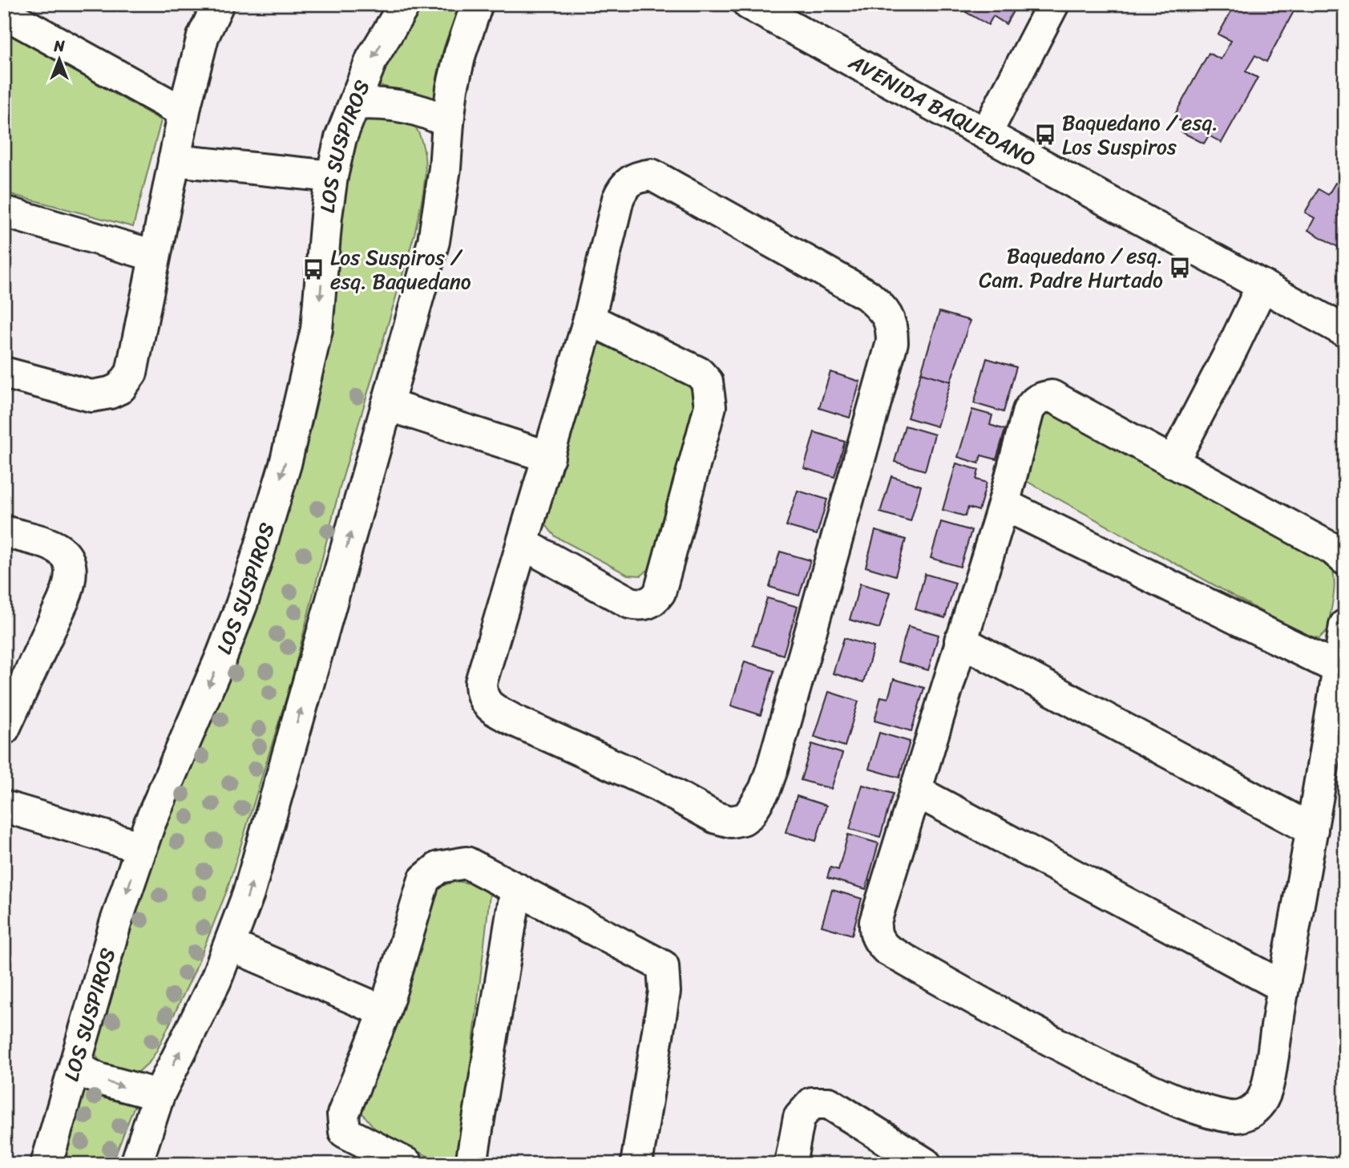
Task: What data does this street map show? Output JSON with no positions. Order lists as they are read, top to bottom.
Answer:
{
  "streets": {
    "street": ["AVENIDA BAQUEDANO", "LOS SUSPIROS"]
  },
  "places": {
    "bus stop": ["Baquedano / esq. Los Suspiros", "Baquedano / esq. Cam. Padre Hurtado", "Los Suspiros / esq. Baquedano"]
  },
  "north": "top"
}
